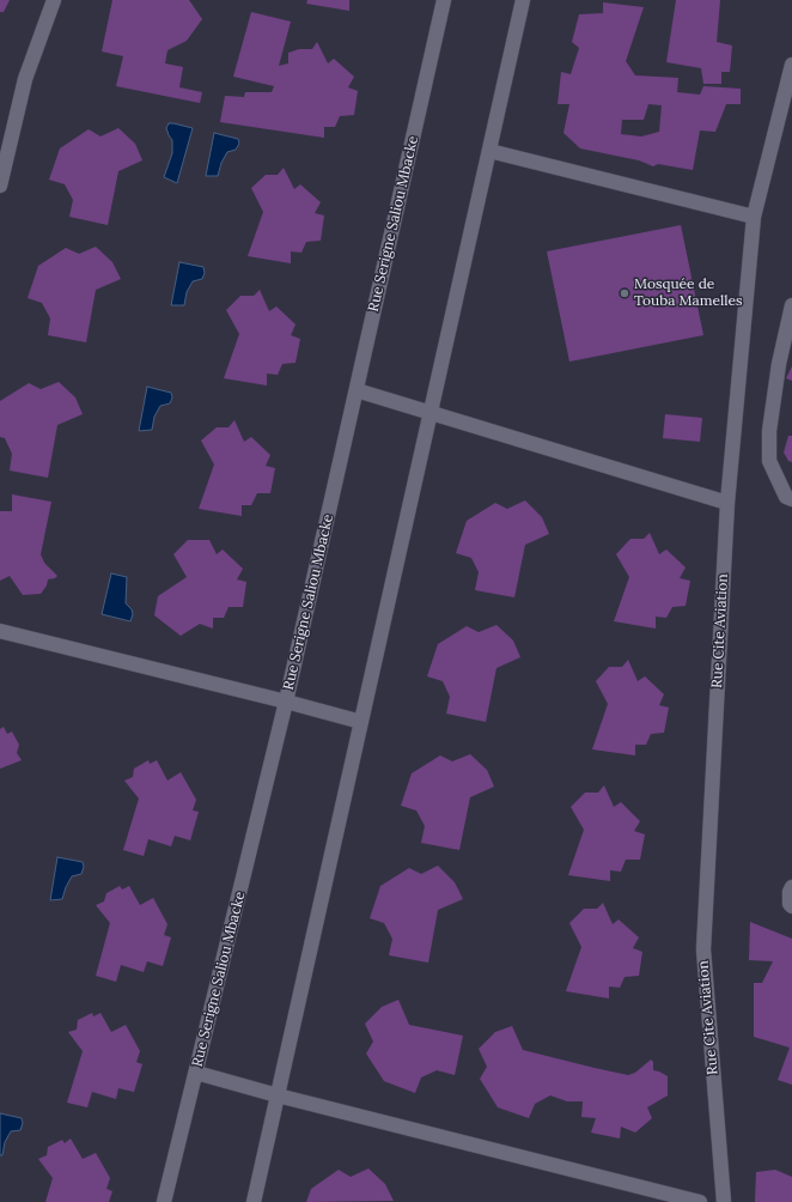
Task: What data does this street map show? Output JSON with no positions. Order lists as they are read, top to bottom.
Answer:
{
  "streets": {
    "street": ["Rue Serigne Saliou Mbacke", "Rue Cite Aviation"]
  },
  "places": ["Mosquée de Touba Mamelles"]
}
